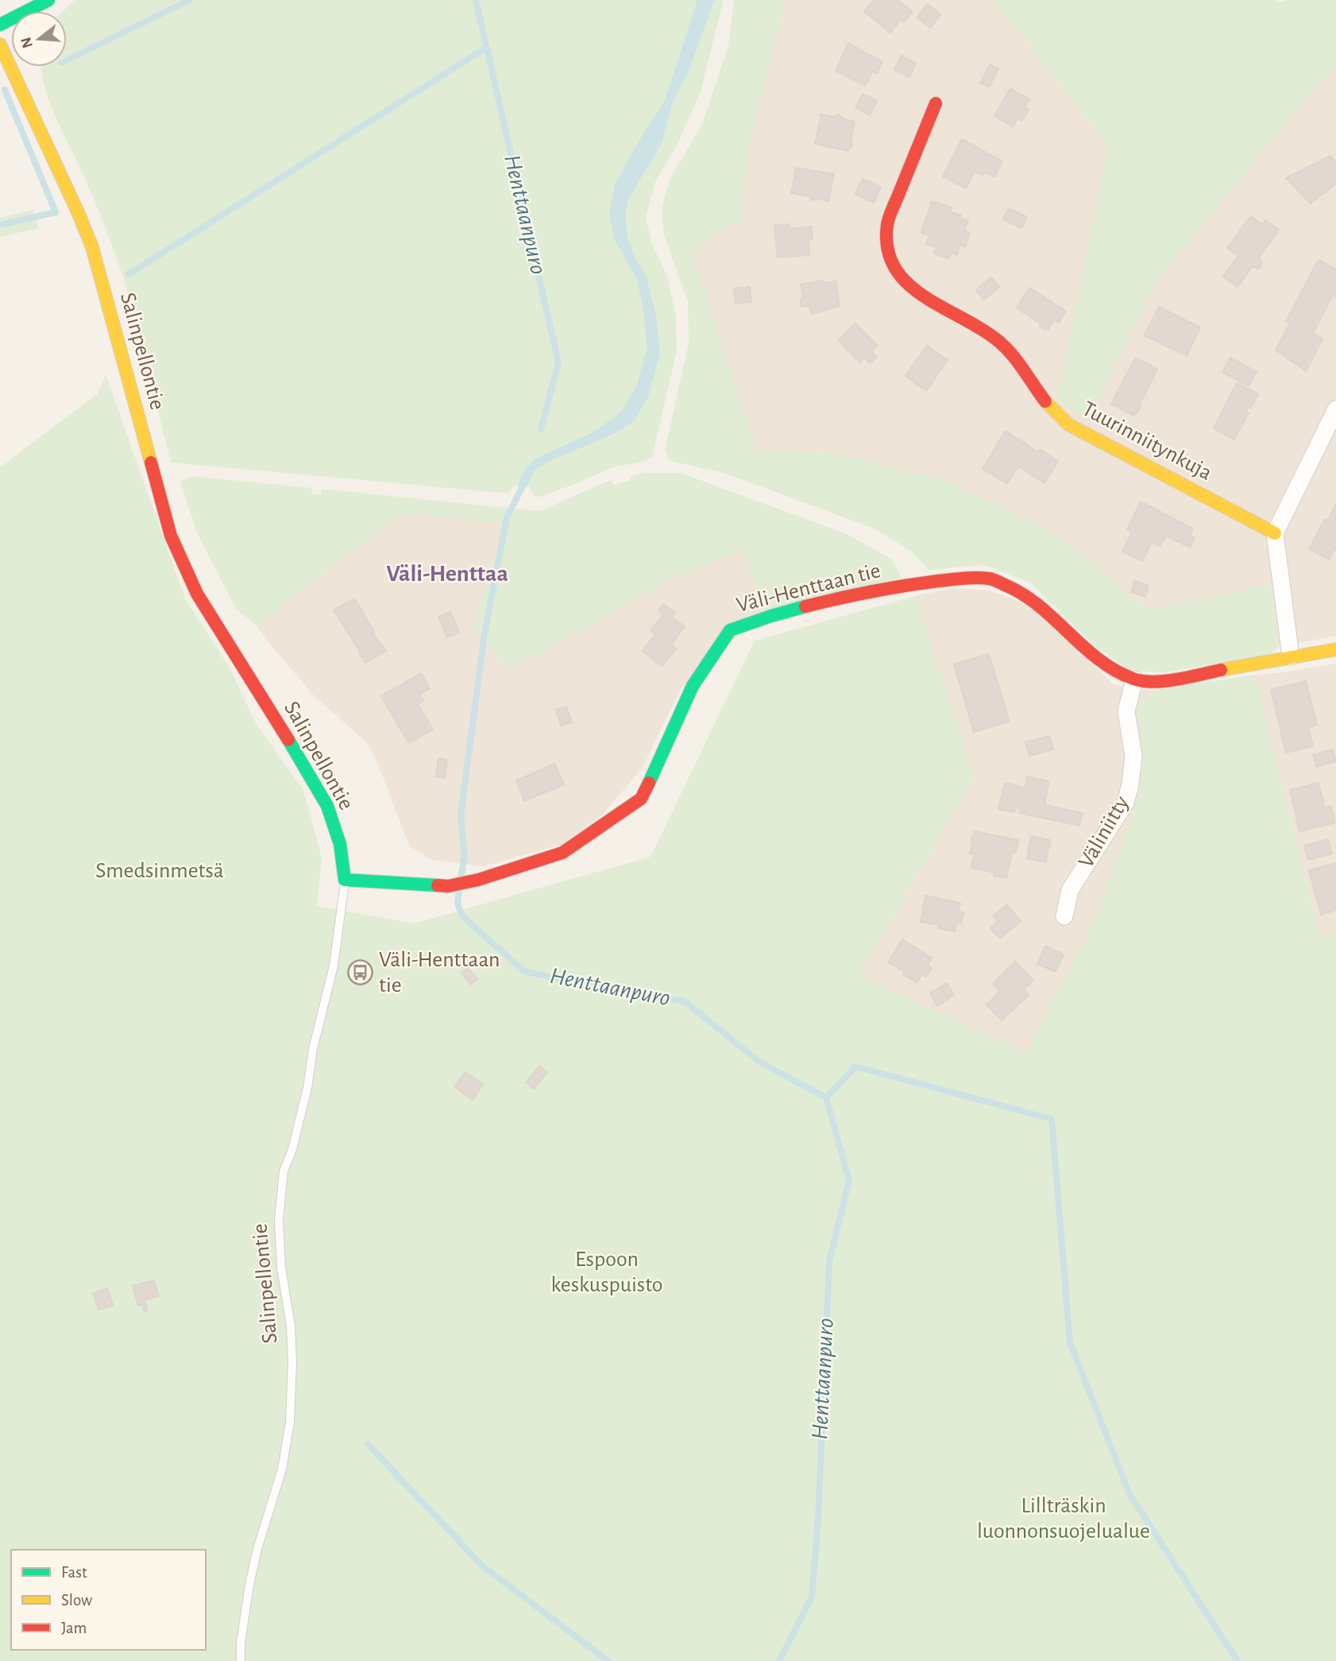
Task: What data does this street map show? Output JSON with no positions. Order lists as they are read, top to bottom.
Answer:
{
  "streets": {
    "street": [
      "Salinpellontie",
      "Tuurinniitynkuja",
      "Väli-Henttaan tie",
      "Väliniitty"
    ]
  },
  "crossings": [
    ["Salinpellontie", "Väli-Henttaan tie"],
    ["Väli-Henttaan tie", "Väliniitty"]
  ],
  "districts": ["Väli-Henttaa"],
  "water": ["Henttaanpuro"],
  "parks": ["Smedsinmetsä", "Espoon keskuspuisto", "Lillträskin luonnonsuojelualue"],
  "places": {
    "bus stop": ["Väli-Henttaan tie"]
  },
  "legend": ["Fast", "Slow", "Jam"],
  "north": "left"
}
